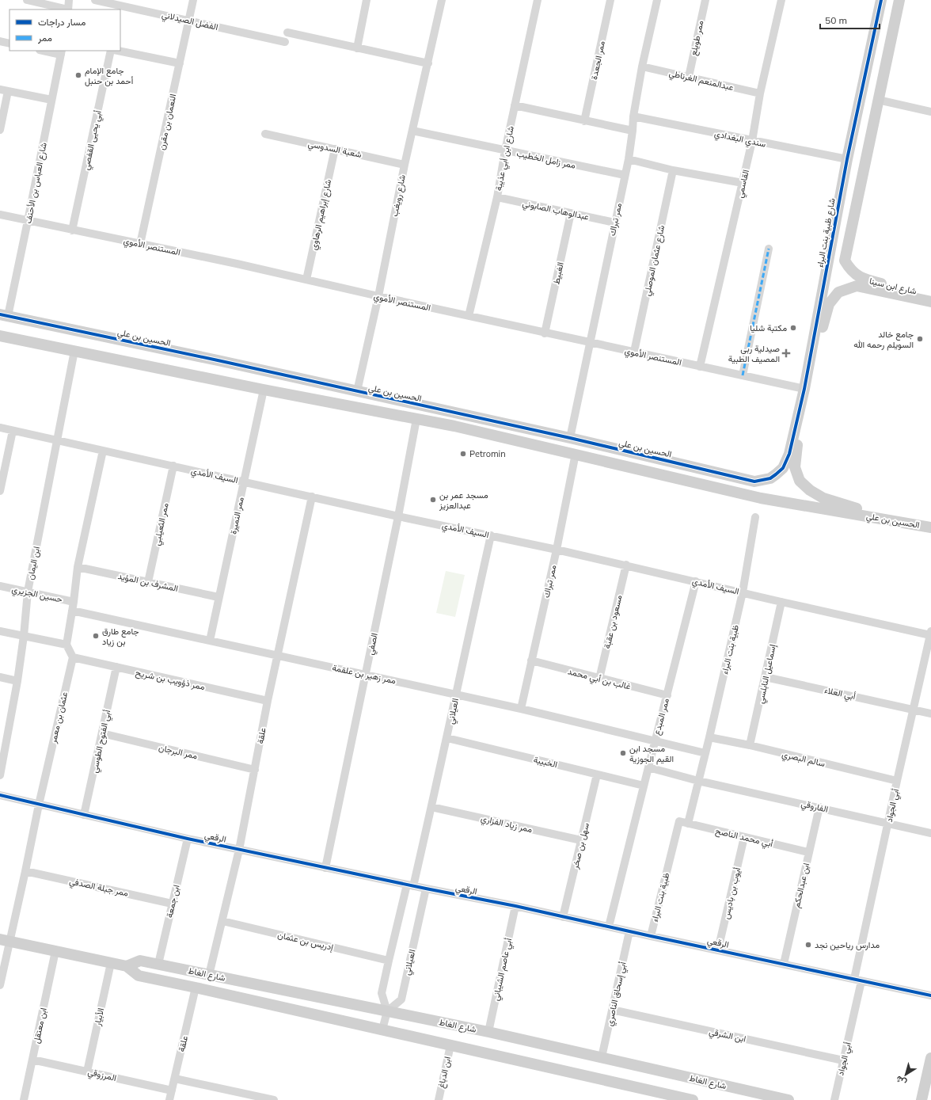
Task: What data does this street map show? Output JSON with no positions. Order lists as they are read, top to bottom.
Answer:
{
  "streets": {
    "street": [
      "الفضل الصيدلاني",
      "ممر طويلع",
      "ممر الجعدة",
      "عبدالمنعم الغرناطي",
      "النعمان بن مقرن",
      "سندي البغدادي",
      "أبي يحيى القفصي",
      "شعبة السدوسي",
      "شارع ابن أبي عذيبة",
      "ممر زامل الخطيب",
      "شارع العباس بن الأحنف",
      "القاسمي",
      "شارع رويغب",
      "عبدالوهاب الصابوني",
      "شارع إبراهيم الرهاوي",
      "ممر تبراك",
      "شارع ظبية بنت البراء",
      "المستنصر الأموي",
      "شارع عثمان الموصلي",
      "الغبيط",
      "شارع ابن سينا",
      "الحسين بن علي",
      "السيف الأمدي",
      "ممر النميرة",
      "ممر الثعيلبي",
      "ابن اليمان",
      "المشرف بن المؤيد",
      "حسين الجزيري",
      "مسعود بن عقبة",
      "الصفي",
      "ظبية بنت البراء",
      "ممر زهير بن علقمة",
      "إسماعيل النابلسي",
      "غالب بن أبي محمد",
      "ممر ذؤويب بن شريح",
      "أبي العلاء",
      "العيلاني",
      "ممر المبدع",
      "عثمان بن معمر",
      "علقة",
      "أبي الفتوح الطوسي",
      "ممر البرجان",
      "سالم البصري",
      "الخبيبة",
      "أبي الجواد",
      "الفاروقي",
      "ممر زياد الفزاري",
      "الرقعي",
      "أبي محمد الناصح",
      "سهل بن صخر",
      "ابن عبدالحكم",
      "ممر جبلة الصدفي",
      "أيوب بن باديس",
      "ابن جمعة",
      "إدريس بن عثمان",
      "أبي عاصم الشيباني",
      "شارع الغاط",
      "أبي إسحاق الناصري",
      "الأبيار",
      "ابن معتقل",
      "ابن الشرقي",
      "ابن الدباغ",
      "المرزوقي"
    ]
  },
  "crossings": [
    ["الفضل الصيدلاني", "النعمان بن مقرن"],
    ["ممر طويلع", "عبدالمنعم الغرناطي"],
    ["عبدالمنعم الغرناطي", "القاسمي"],
    ["عبدالمنعم الغرناطي", "ممر تبراك"],
    ["النعمان بن مقرن", "المستنصر الأموي"],
    ["سندي البغدادي", "القاسمي"],
    ["سندي البغدادي", "ممر تبراك"],
    ["سندي البغدادي", "شارع ظبية بنت البراء"],
    ["أبي يحيى القفصي", "المستنصر الأموي"],
    ["شعبة السدوسي", "شارع رويغب"],
    ["شعبة السدوسي", "شارع إبراهيم الرهاوي"],
    ["شارع ابن أبي عذيبة", "ممر زامل الخطيب"],
    ["شارع ابن أبي عذيبة", "عبدالوهاب الصابوني"],
    ["شارع ابن أبي عذيبة", "المستنصر الأموي"],
    ["ممر زامل الخطيب", "شارع رويغب"],
    ["ممر زامل الخطيب", "ممر تبراك"],
    ["شارع العباس بن الأحنف", "المستنصر الأموي"],
    ["شارع العباس بن الأحنف", "الحسين بن علي"],
    ["القاسمي", "المستنصر الأموي"],
    ["شارع رويغب", "المستنصر الأموي"],
    ["شارع رويغب", "الحسين بن علي"],
    ["عبدالوهاب الصابوني", "ممر تبراك"],
    ["عبدالوهاب الصابوني", "الغبيط"],
    ["شارع إبراهيم الرهاوي", "المستنصر الأموي"],
    ["ممر تبراك", "المستنصر الأموي"],
    ["ممر تبراك", "الحسين بن علي"],
    ["ممر تبراك", "السيف الأمدي"],
    ["ممر تبراك", "ممر زهير بن علقمة"],
    ["ممر تبراك", "غالب بن أبي محمد"],
    ["شارع ظبية بنت البراء", "المستنصر الأموي"],
    ["شارع ظبية بنت البراء", "الحسين بن علي"],
    ["المستنصر الأموي", "شارع عثمان الموصلي"],
    ["المستنصر الأموي", "الغبيط"],
    ["الحسين بن علي", "ممر النميرة"],
    ["الحسين بن علي", "ابن اليمان"],
    ["الحسين بن علي", "الصفي"],
    ["السيف الأمدي", "ممر النميرة"],
    ["السيف الأمدي", "ممر الثعيلبي"],
    ["السيف الأمدي", "ابن اليمان"],
    ["السيف الأمدي", "مسعود بن عقبة"],
    ["السيف الأمدي", "الصفي"],
    ["السيف الأمدي", "ظبية بنت البراء"],
    ["السيف الأمدي", "إسماعيل النابلسي"],
    ["السيف الأمدي", "العيلاني"],
    ["السيف الأمدي", "ممر المبدع"],
    ["السيف الأمدي", "علقة"],
    ["السيف الأمدي", "أبي الجواد"],
    ["ممر النميرة", "المشرف بن المؤيد"],
    ["ممر النميرة", "ممر زهير بن علقمة"],
    ["ممر الثعيلبي", "المشرف بن المؤيد"],
    ["ابن اليمان", "حسين الجزيري"],
    ["مسعود بن عقبة", "غالب بن أبي محمد"],
    ["الصفي", "ممر زهير بن علقمة"],
    ["الصفي", "الرقعي"],
    ["ظبية بنت البراء", "ممر زهير بن علقمة"],
    ["ظبية بنت البراء", "سالم البصري"],
    ["ظبية بنت البراء", "الفاروقي"],
    ["ظبية بنت البراء", "الرقعي"],
    ["ظبية بنت البراء", "أبي محمد الناصح"],
    ["ممر زهير بن علقمة", "العيلاني"],
    ["ممر زهير بن علقمة", "ممر المبدع"],
    ["ممر زهير بن علقمة", "علقة"],
    ["إسماعيل النابلسي", "أبي العلاء"],
    ["إسماعيل النابلسي", "سالم البصري"],
    ["غالب بن أبي محمد", "ممر المبدع"],
    ["ممر ذؤويب بن شريح", "عثمان بن معمر"],
    ["ممر ذؤويب بن شريح", "علقة"],
    ["ممر ذؤويب بن شريح", "أبي الفتوح الطوسي"],
    ["أبي العلاء", "أبي الجواد"],
    ["العيلاني", "الخبيبة"],
    ["العيلاني", "ممر زياد الفزاري"],
    ["العيلاني", "الرقعي"],
    ["العيلاني", "إدريس بن عثمان"],
    ["العيلاني", "شارع الغاط"],
    ["ممر المبدع", "الخبيبة"],
    ["ممر المبدع", "الفاروقي"],
    ["ممر المبدع", "الرقعي"],
    ["عثمان بن معمر", "الرقعي"],
    ["عثمان بن معمر", "ممر جبلة الصدفي"],
    ["عثمان بن معمر", "شارع الغاط"],
    ["علقة", "ممر البرجان"],
    ["علقة", "الرقعي"],
    ["علقة", "إدريس بن عثمان"],
    ["علقة", "شارع الغاط"],
    ["علقة", "المرزوقي"],
    ["أبي الفتوح الطوسي", "ممر البرجان"],
    ["أبي الفتوح الطوسي", "الرقعي"],
    ["سالم البصري", "أبي الجواد"],
    ["الخبيبة", "سهل بن صخر"],
    ["أبي الجواد", "الفاروقي"],
    ["أبي الجواد", "الرقعي"],
    ["أبي الجواد", "ابن الشرقي"],
    ["الفاروقي", "ابن عبدالحكم"],
    ["ممر زياد الفزاري", "سهل بن صخر"],
    ["الرقعي", "سهل بن صخر"],
    ["الرقعي", "ابن عبدالحكم"],
    ["الرقعي", "أيوب بن باديس"],
    ["الرقعي", "ابن جمعة"],
    ["الرقعي", "أبي عاصم الشيباني"],
    ["الرقعي", "أبي إسحاق الناصري"],
    ["أبي محمد الناصح", "ابن عبدالحكم"],
    ["أبي محمد الناصح", "أيوب بن باديس"],
    ["ممر جبلة الصدفي", "ابن جمعة"],
    ["ابن جمعة", "شارع الغاط"],
    ["أبي عاصم الشيباني", "شارع الغاط"],
    ["شارع الغاط", "أبي إسحاق الناصري"],
    ["شارع الغاط", "الأبيار"],
    ["شارع الغاط", "ابن معتقل"],
    ["شارع الغاط", "ابن الدباغ"],
    ["أبي إسحاق الناصري", "ابن الشرقي"],
    ["الأبيار", "المرزوقي"],
    ["ابن معتقل", "المرزوقي"]
  ],
  "places": {
    "other": [
      "جامع الإمام أحمد بن حنبل",
      "مكتبة شليا",
      "جامع خالد السويلم رحمه الله",
      "Petromin",
      "مسجد عمر بن عبدالعزيز",
      "جامع طارق بن زياد",
      "مسجد ابن القيم الجوزية",
      "مدارس رياحين نجد"
    ],
    "health": ["صيدلية ربى المصيف الطبية"]
  },
  "legend": ["مسار دراجات", "ممر"],
  "scale_bar": "50 m",
  "north": "bottom left"
}
